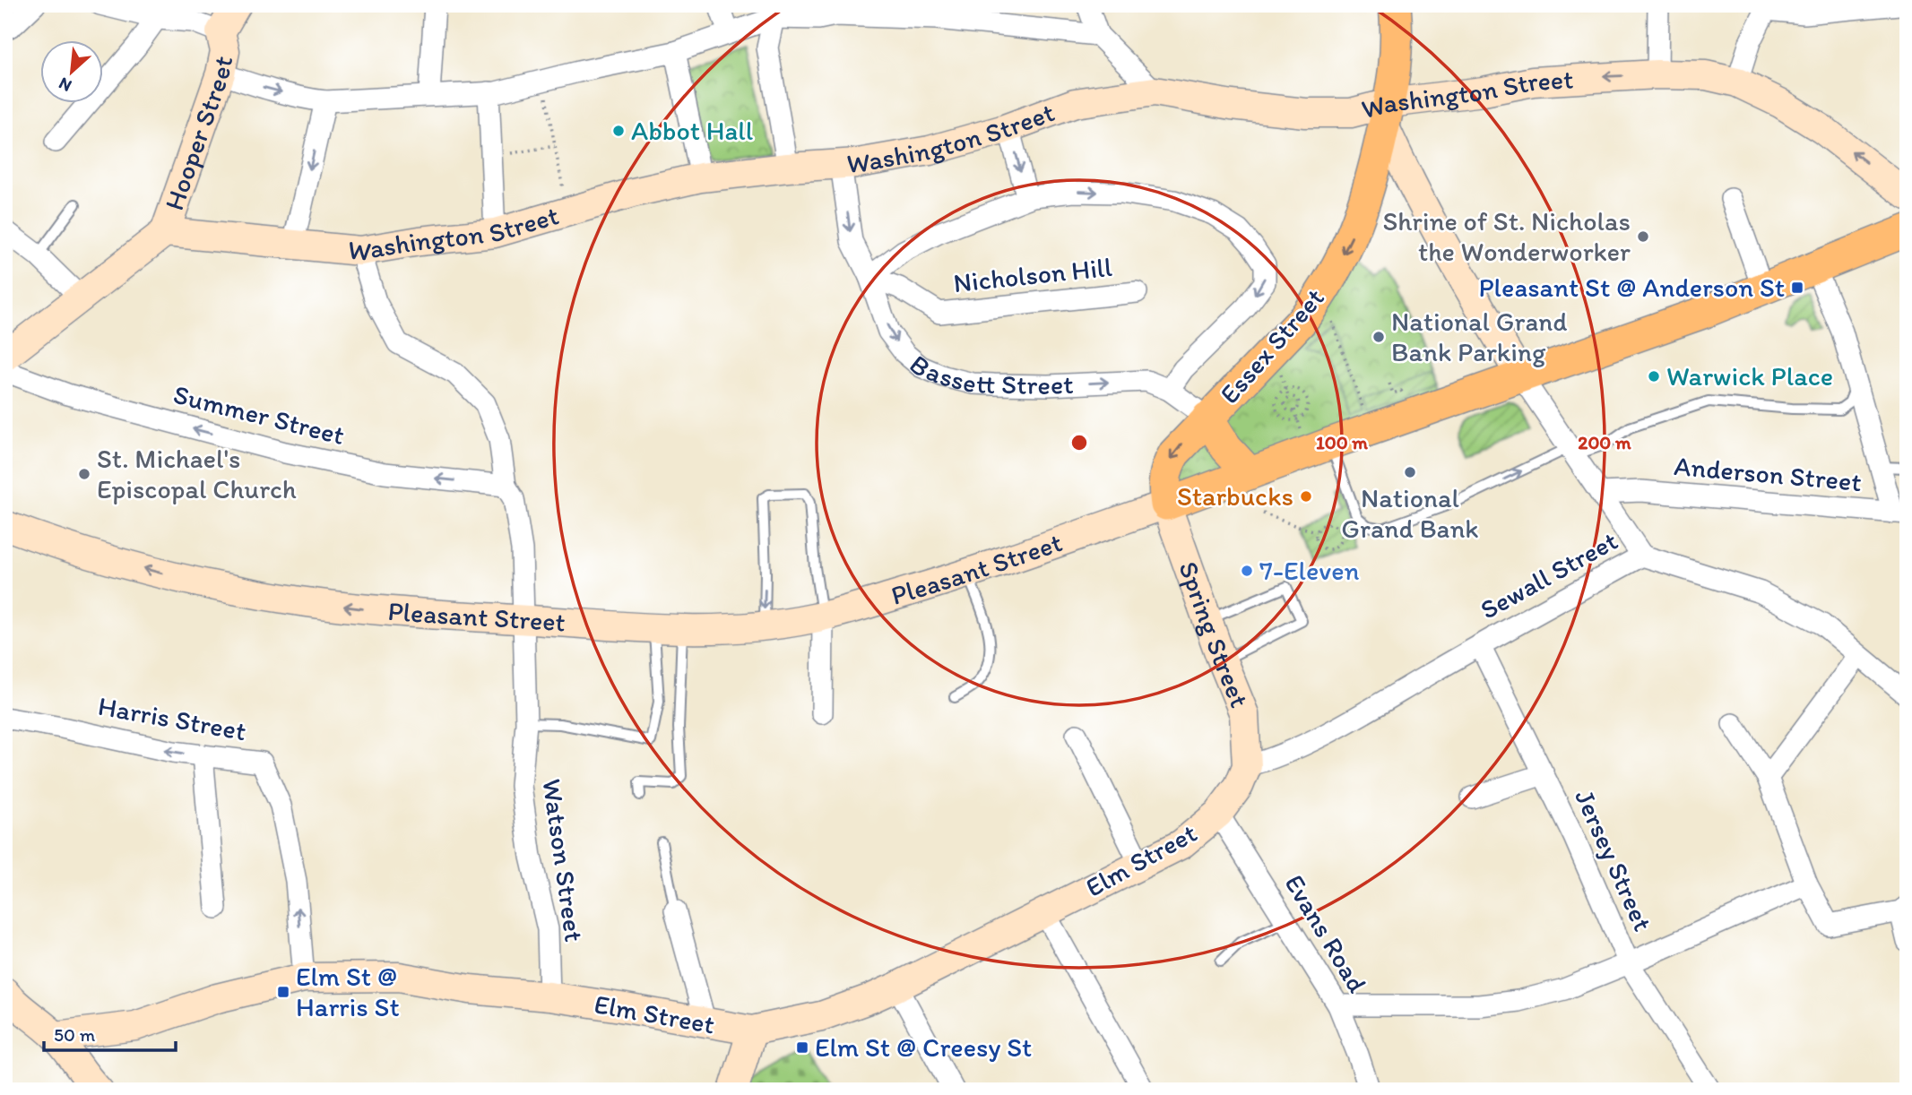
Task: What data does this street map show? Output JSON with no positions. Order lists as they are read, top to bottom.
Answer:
{
  "streets": {
    "main road": [
      "Washington Street",
      "Hooper Street",
      "Essex Street",
      "Bassett Street",
      "Pleasant Street",
      "Spring Street",
      "Elm Street"
    ],
    "street": [
      "Nicholson Hill",
      "Summer Street",
      "Anderson Street",
      "Sewall Street",
      "Harris Street",
      "Watson Street",
      "Jersey Street",
      "Evans Road"
    ]
  },
  "crossings": [
    ["Washington Street", "Hooper Street"],
    ["Washington Street", "Essex Street"],
    ["Washington Street", "Bassett Street"],
    ["Washington Street", "Watson Street"],
    ["Nicholson Hill", "Bassett Street"],
    ["Essex Street", "Bassett Street"],
    ["Essex Street", "Pleasant Street"],
    ["Essex Street", "Spring Street"],
    ["Bassett Street", "Pleasant Street"],
    ["Summer Street", "Watson Street"],
    ["Anderson Street", "Pleasant Street"],
    ["Pleasant Street", "Spring Street"],
    ["Pleasant Street", "Watson Street"],
    ["Sewall Street", "Spring Street"],
    ["Sewall Street", "Elm Street"],
    ["Sewall Street", "Jersey Street"],
    ["Spring Street", "Elm Street"],
    ["Harris Street", "Elm Street"],
    ["Watson Street", "Elm Street"],
    ["Elm Street", "Evans Road"]
  ],
  "one_way": [
    "Essex Street",
    "Bassett Street",
    "Summer Street",
    "Harris Street"
  ],
  "places": {
    "other": [
      "Abbot Hall",
      "Shrine of St. Nicholas the Wonderworker",
      "National Grand Bank Parking",
      "Warwick Place",
      "National Grand Bank",
      "St. Michael's Episcopal Church",
      "Starbucks",
      "7-Eleven"
    ],
    "transit": ["Pleasant St @ Anderson St", "Elm St @ Harris St", "Elm St @ Creesy St"]
  },
  "scale_bar": "50 m",
  "north": "bottom left",
  "rings": ["100 m", "200 m"]
}
